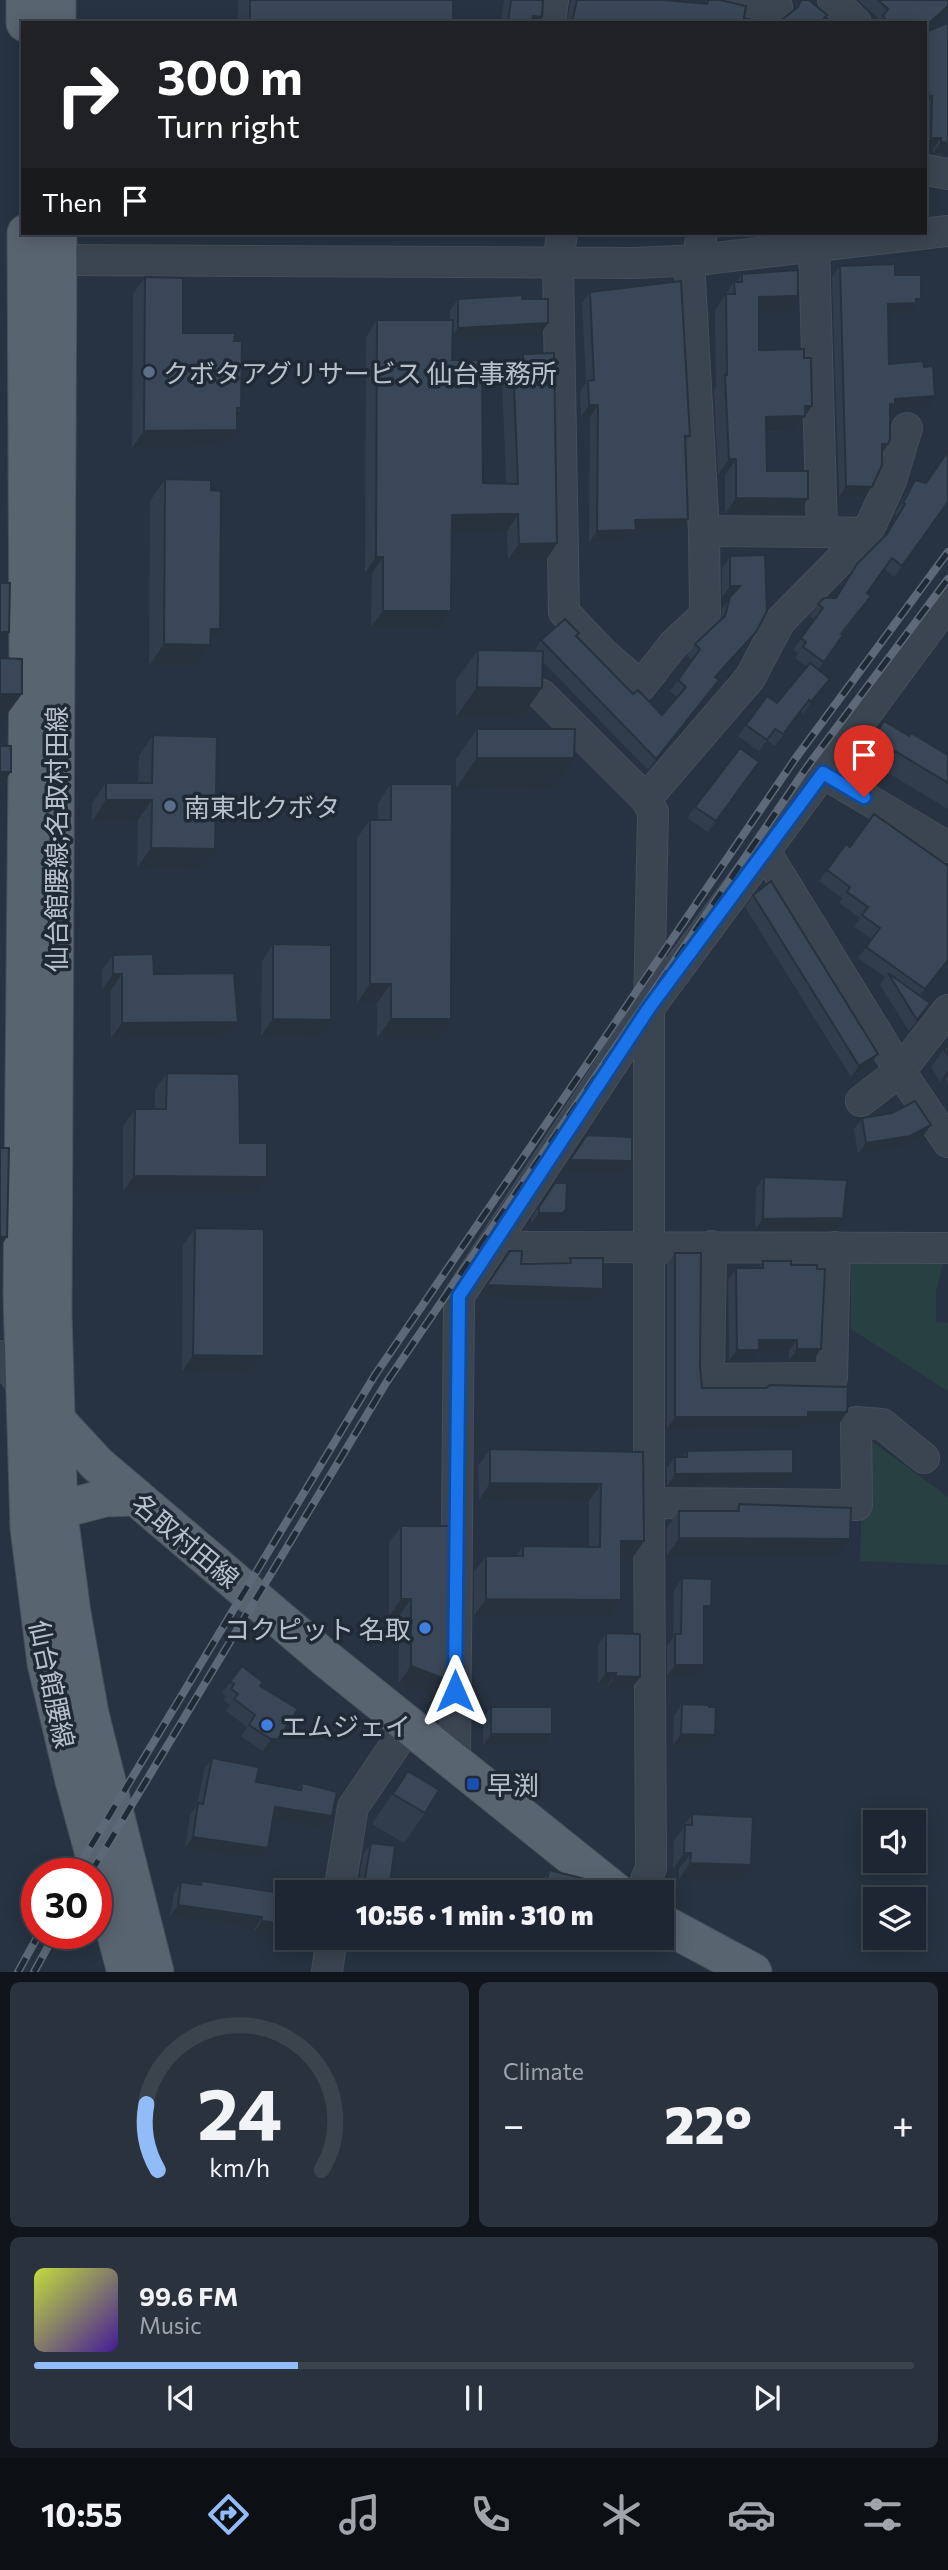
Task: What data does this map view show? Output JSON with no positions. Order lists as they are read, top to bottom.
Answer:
{
  "streets": {
    "main road": ["仙台館腰線;名取村田線", "名取村田線", "仙台館腰線"]
  },
  "crossings": [
    ["仙台館腰線;名取村田線", "名取村田線"],
    ["仙台館腰線;名取村田線", "仙台館腰線"],
    ["名取村田線", "仙台館腰線"]
  ],
  "places": {
    "other": [
      "クボタアグリサービス 仙台事務所",
      "南東北クボタ",
      "コクピット 名取",
      "エムジェイ"
    ],
    "transit": ["早渕"]
  },
  "page": {
    "turn": ["300 m", "Turn right"],
    "then": "Then",
    "limit": "30",
    "trip": "10:56 · 1 min · 310 m",
    "tile": "Climate",
    "heat": ["−", "22°", "+"],
    "song": ["99.6 FM", "Music"],
    "tabs": "10:55",
    "gauge": ["24", "km/h"]
  }
}
